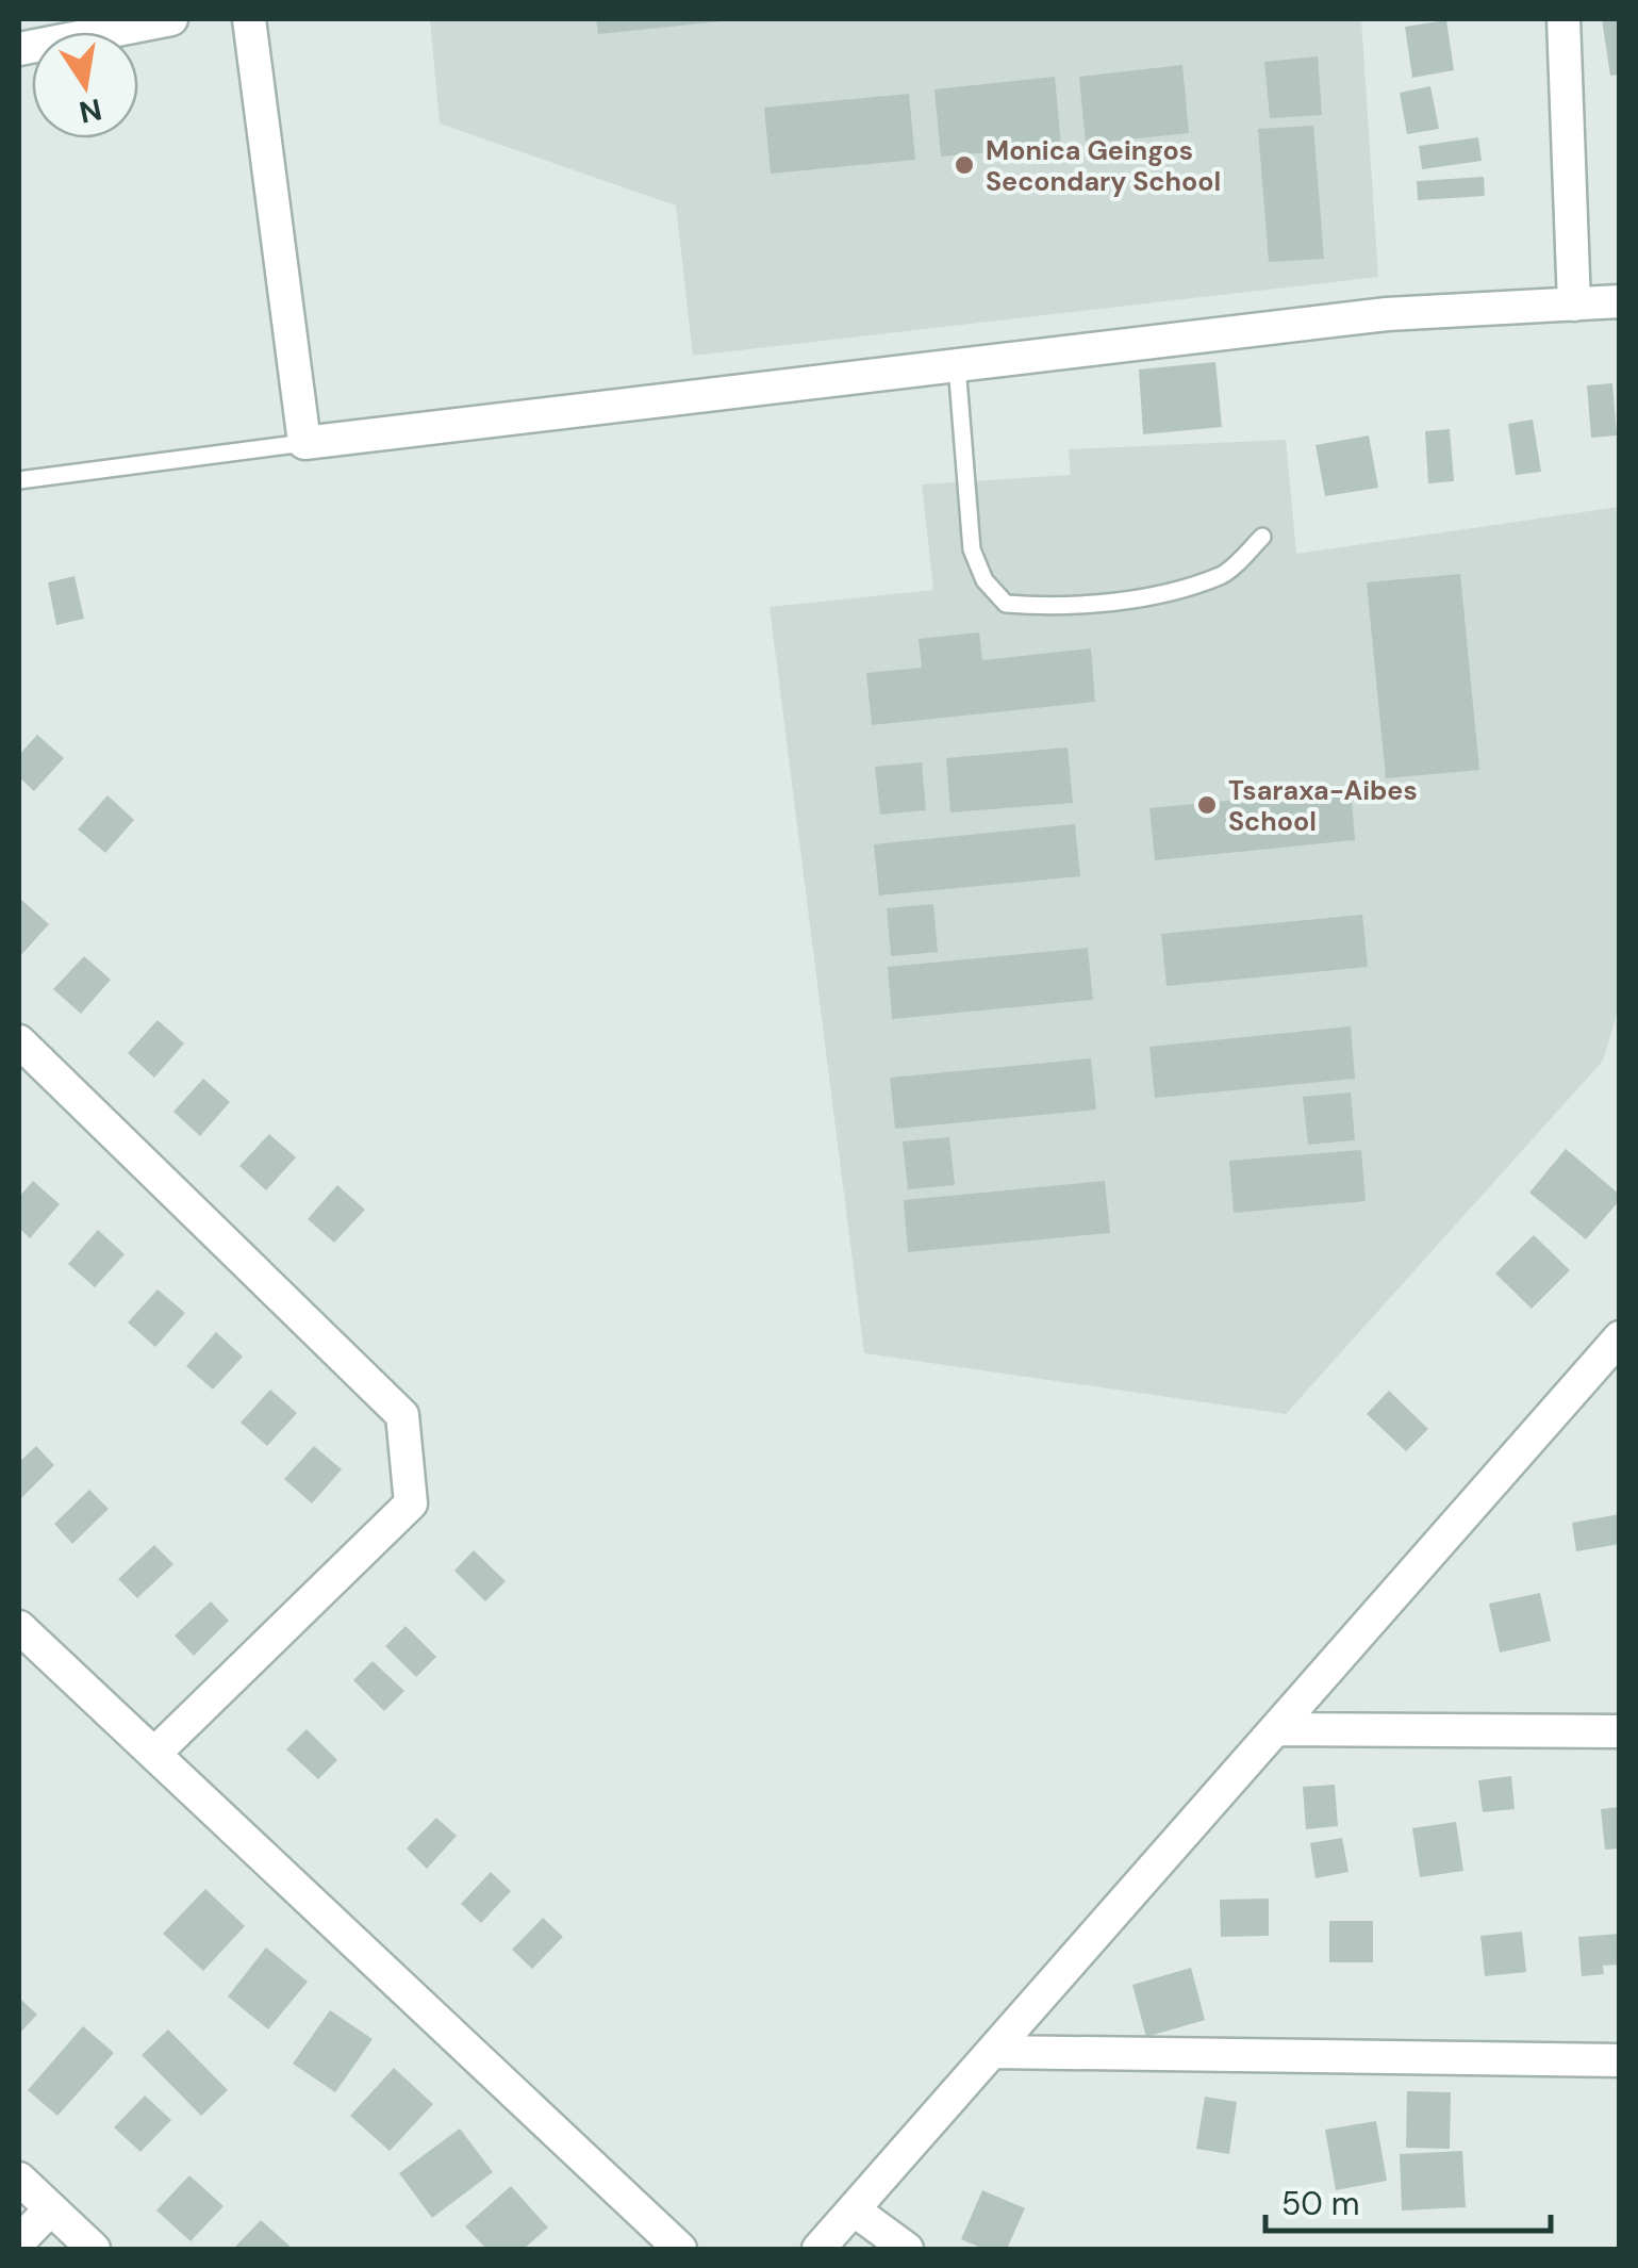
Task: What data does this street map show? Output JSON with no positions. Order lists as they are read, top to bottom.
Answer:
{
  "places": ["Monica Geingos Secondary School", "Tsaraxa-Aibes School"],
  "scale_bar": "50 m",
  "north": "bottom"
}
